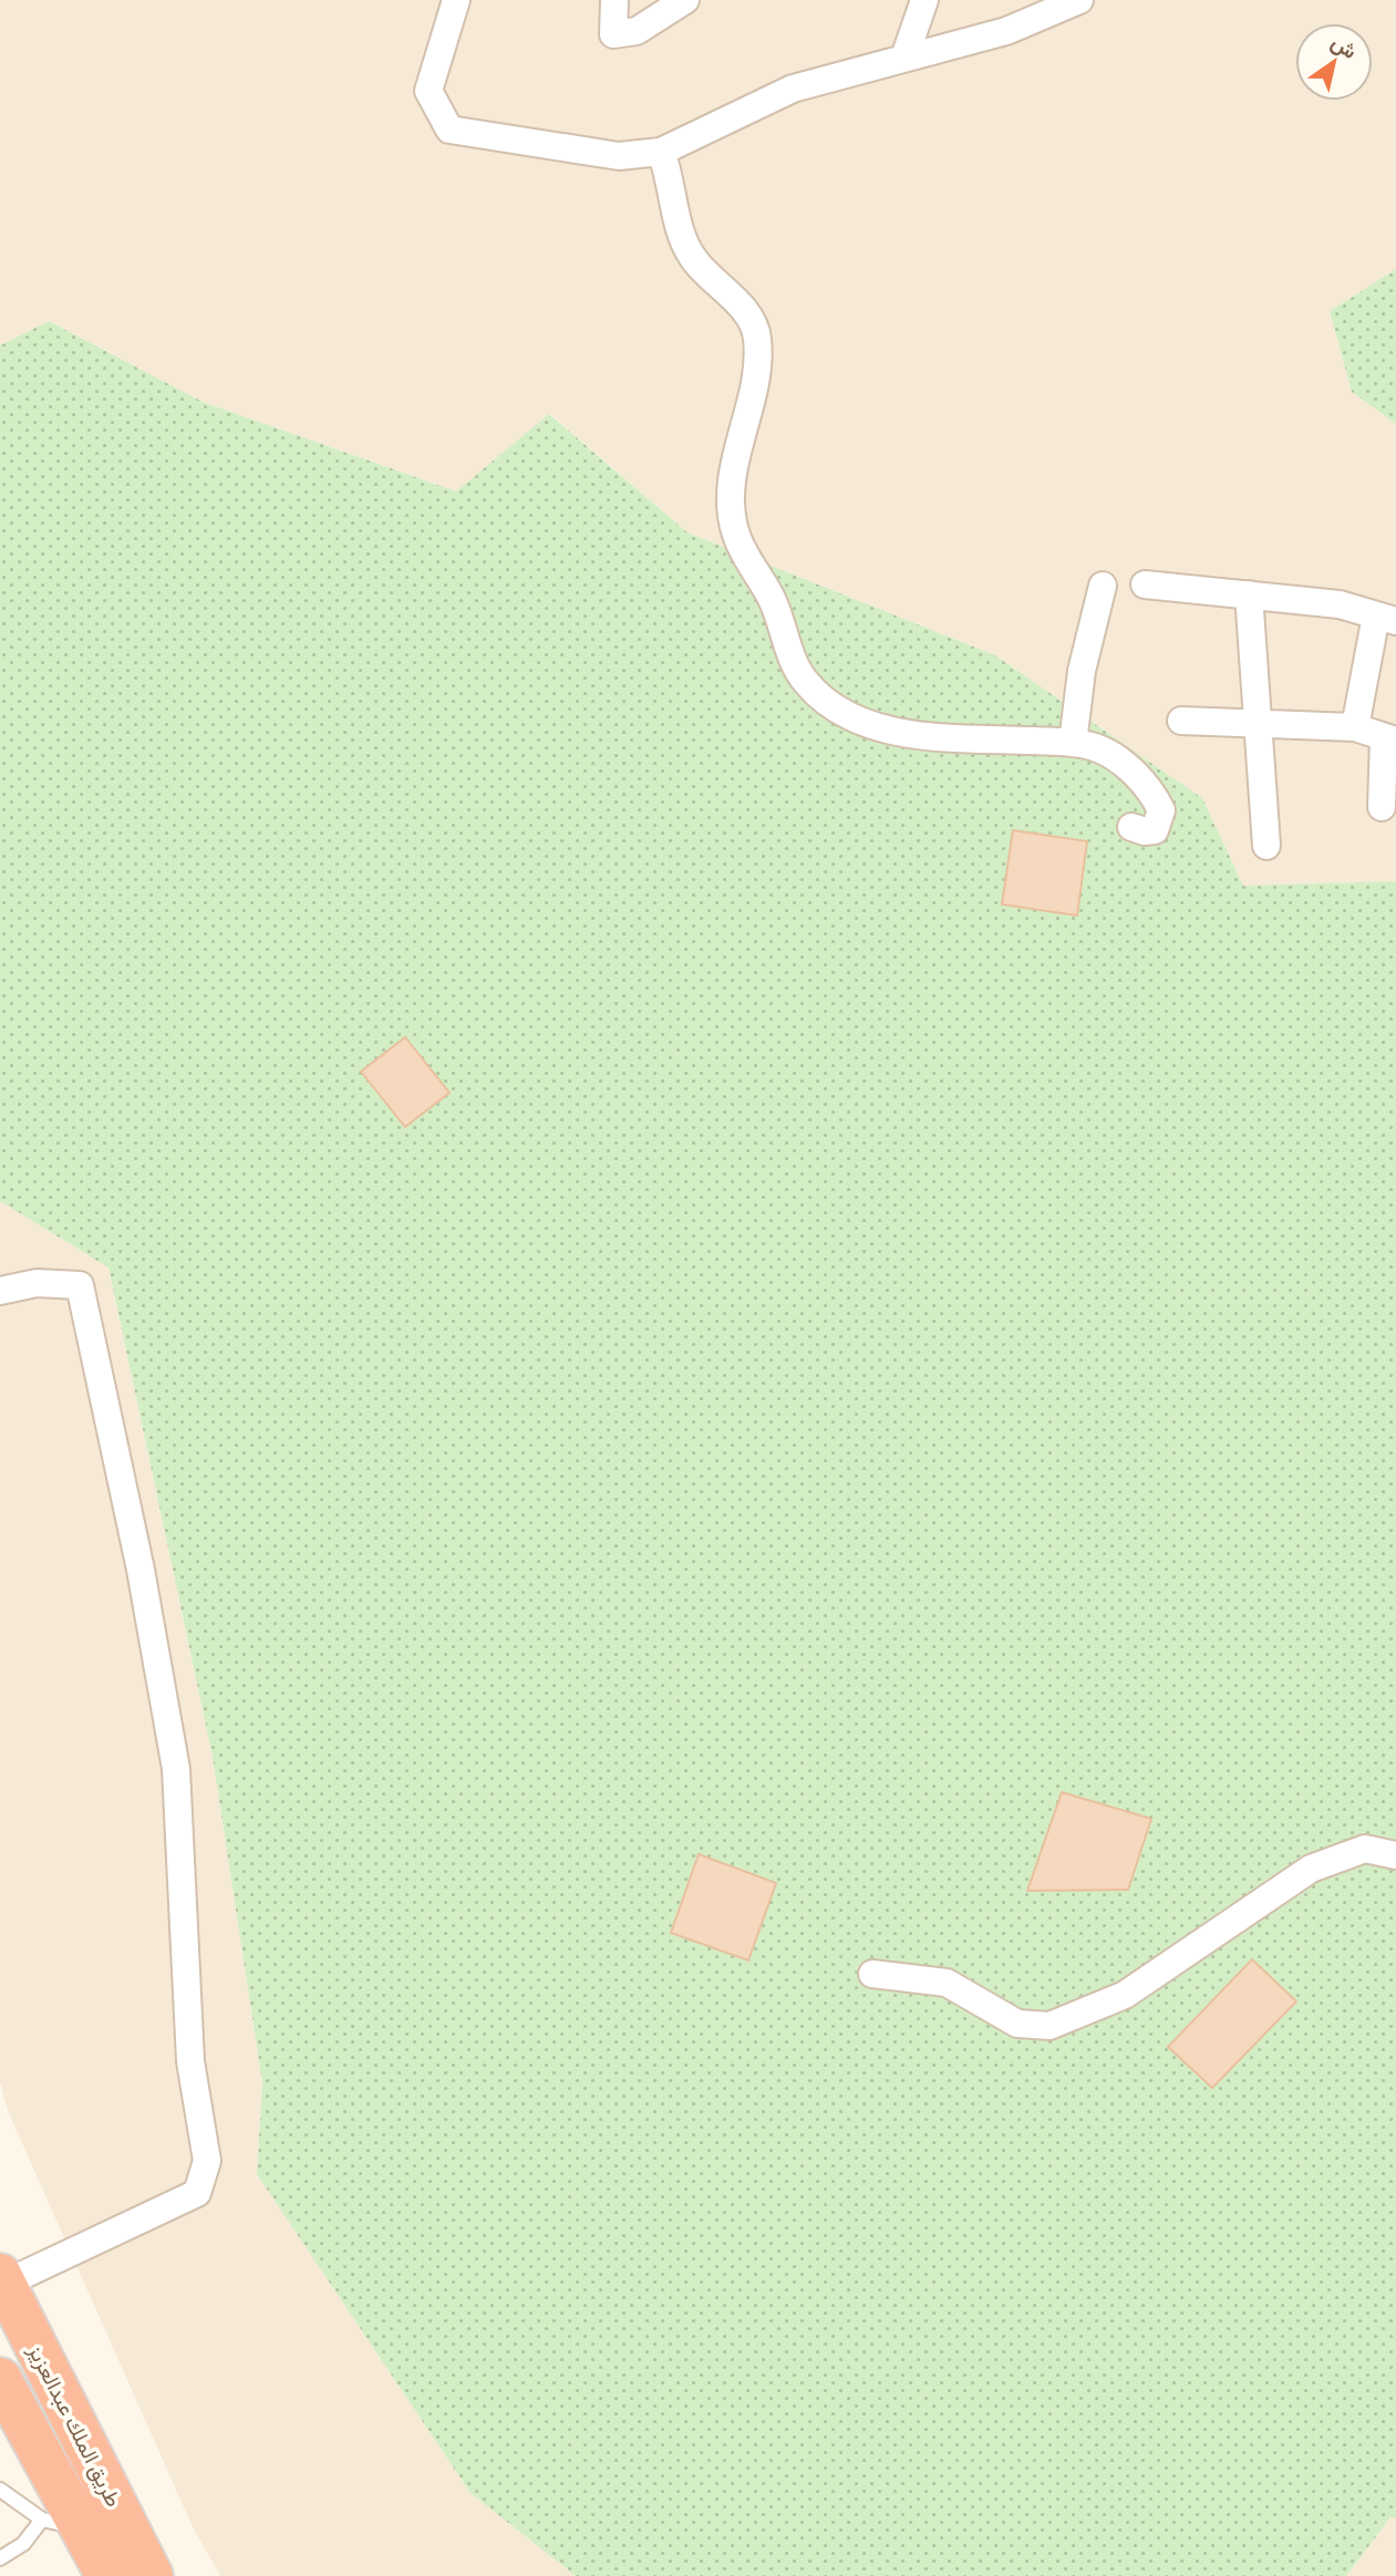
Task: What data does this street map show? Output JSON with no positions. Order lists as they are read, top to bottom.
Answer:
{
  "streets": {
    "highway": ["طريق الملك عبدالعزيز"]
  },
  "north": "top right"
}
